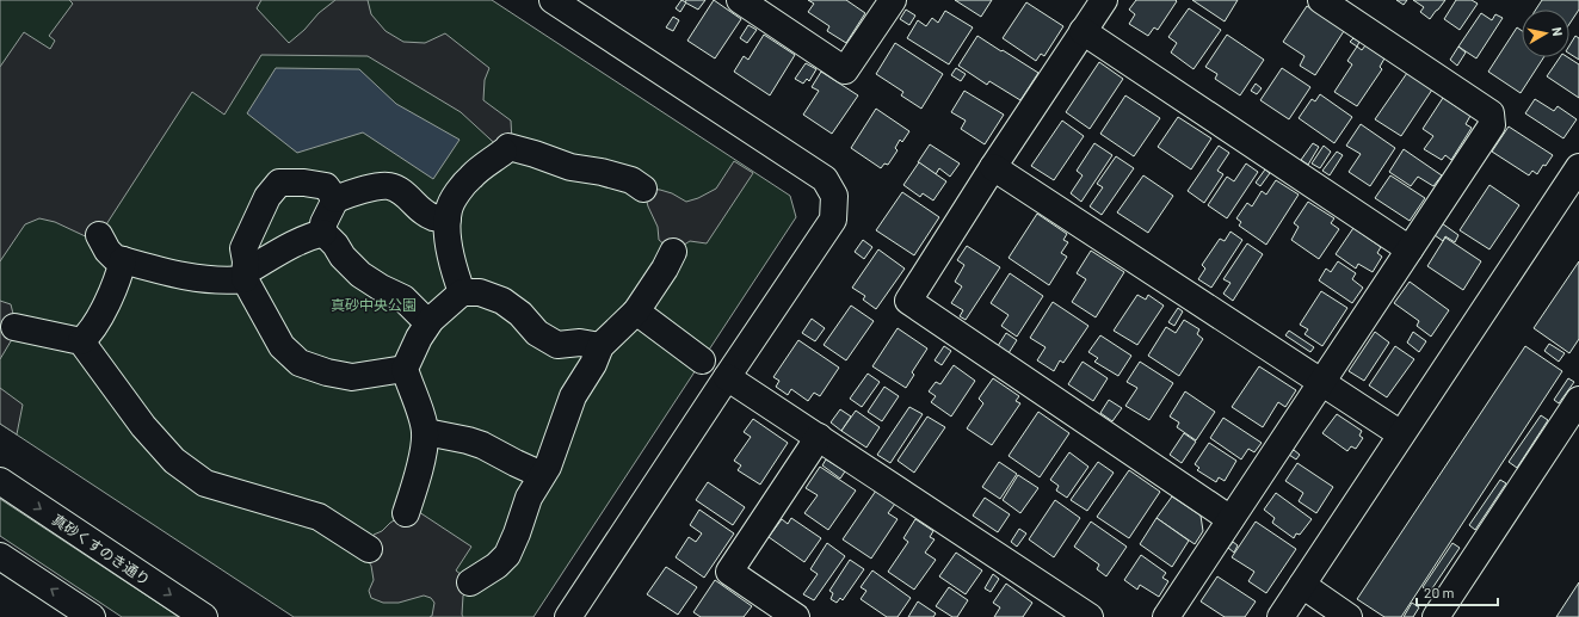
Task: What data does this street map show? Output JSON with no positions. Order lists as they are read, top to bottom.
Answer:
{
  "streets": {
    "street": ["真砂くすのき通り"]
  },
  "parks": ["真砂中央公園"],
  "scale_bar": "20 m",
  "north": "right"
}
